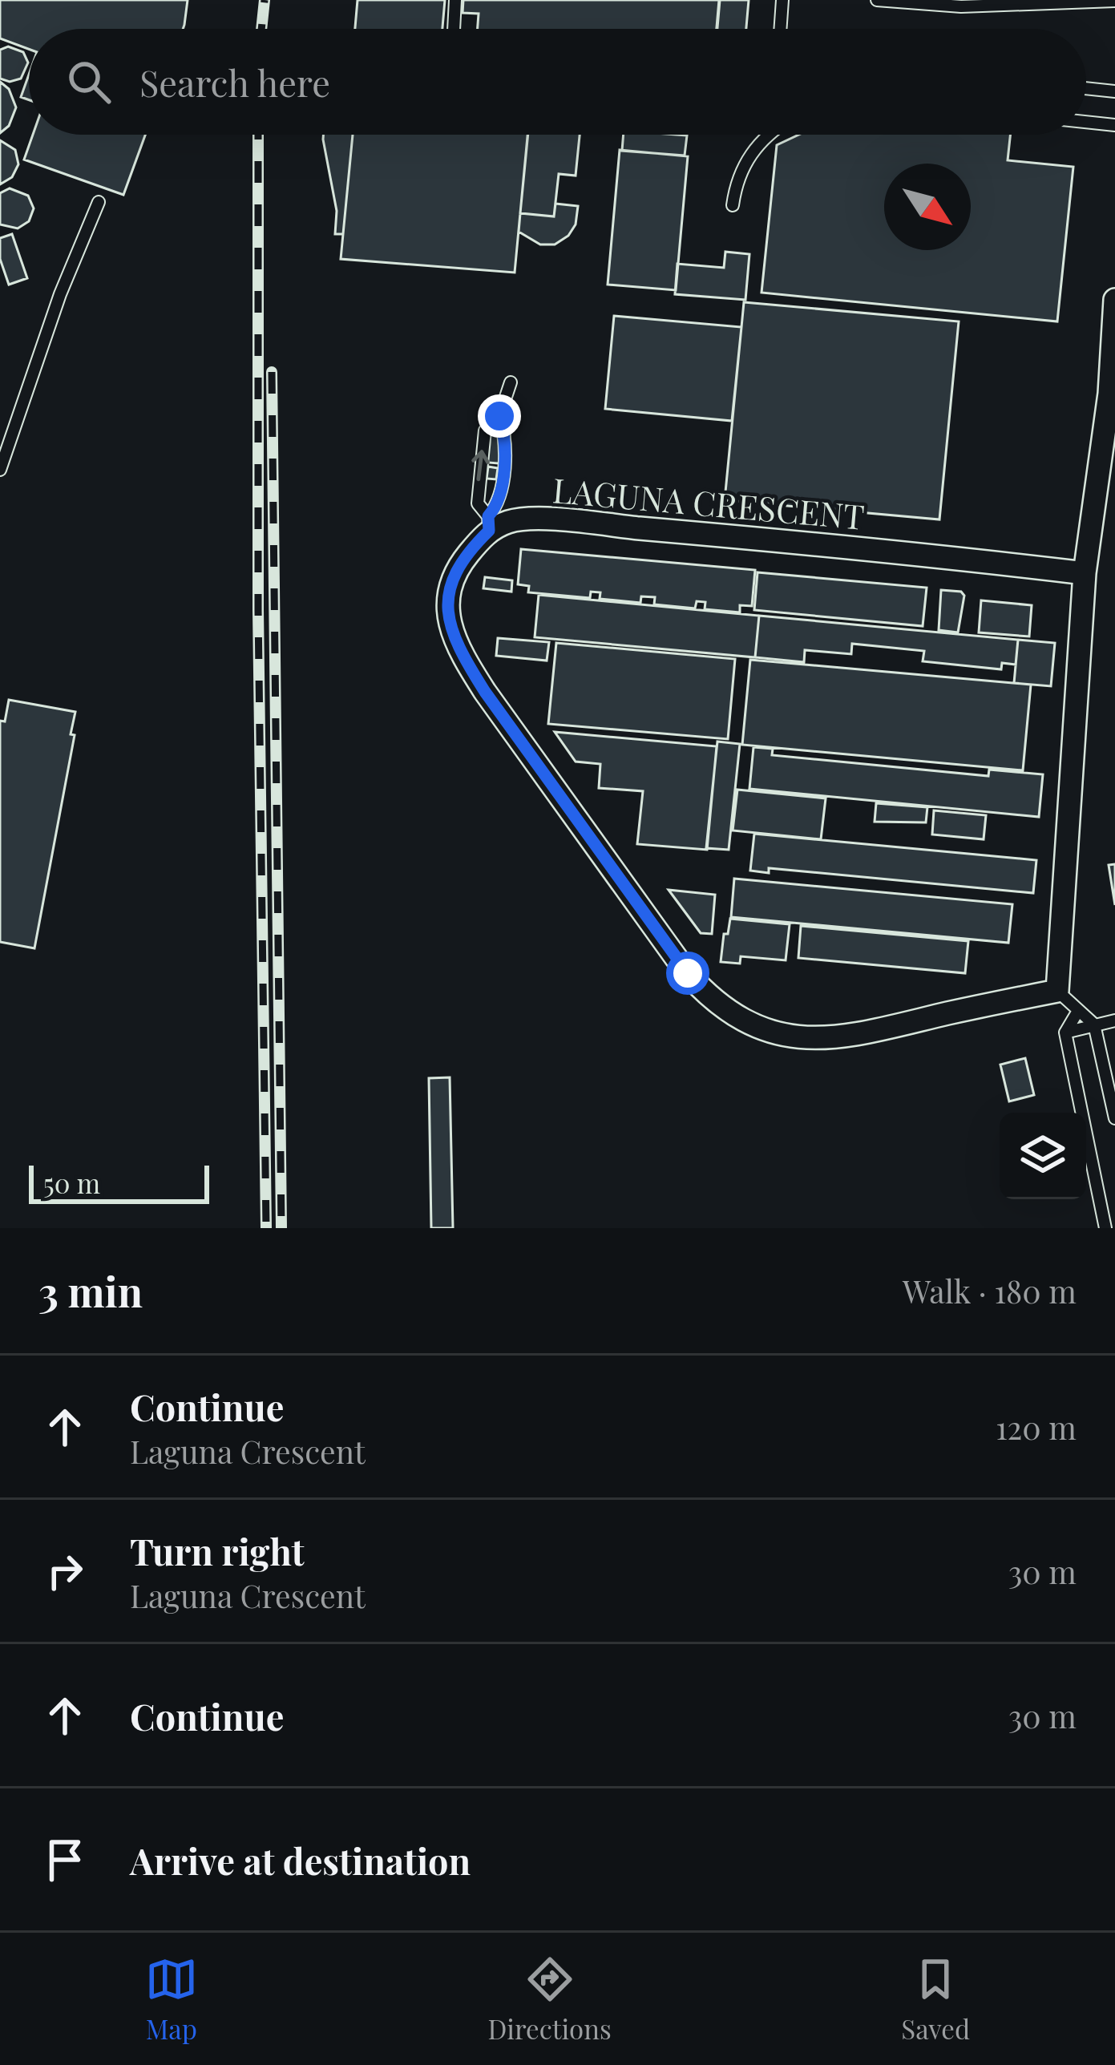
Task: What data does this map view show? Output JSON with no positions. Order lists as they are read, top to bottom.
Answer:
{
  "streets": {
    "street": ["LAGUNA CRESCENT"]
  },
  "scale_bar": "50 m",
  "north": "bottom right",
  "page": {
    "search": "Search here",
    "scale": "50 m",
    "heading": ["3 min", "Walk · 180 m"],
    "list": [
      ["Continue", "Laguna Crescent", "120 m"],
      ["Turn right", "Laguna Crescent", "30 m"],
      ["Continue", "30 m"],
      "Arrive at destination"
    ],
    "nav": ["Map", "Directions", "Saved"]
  }
}
